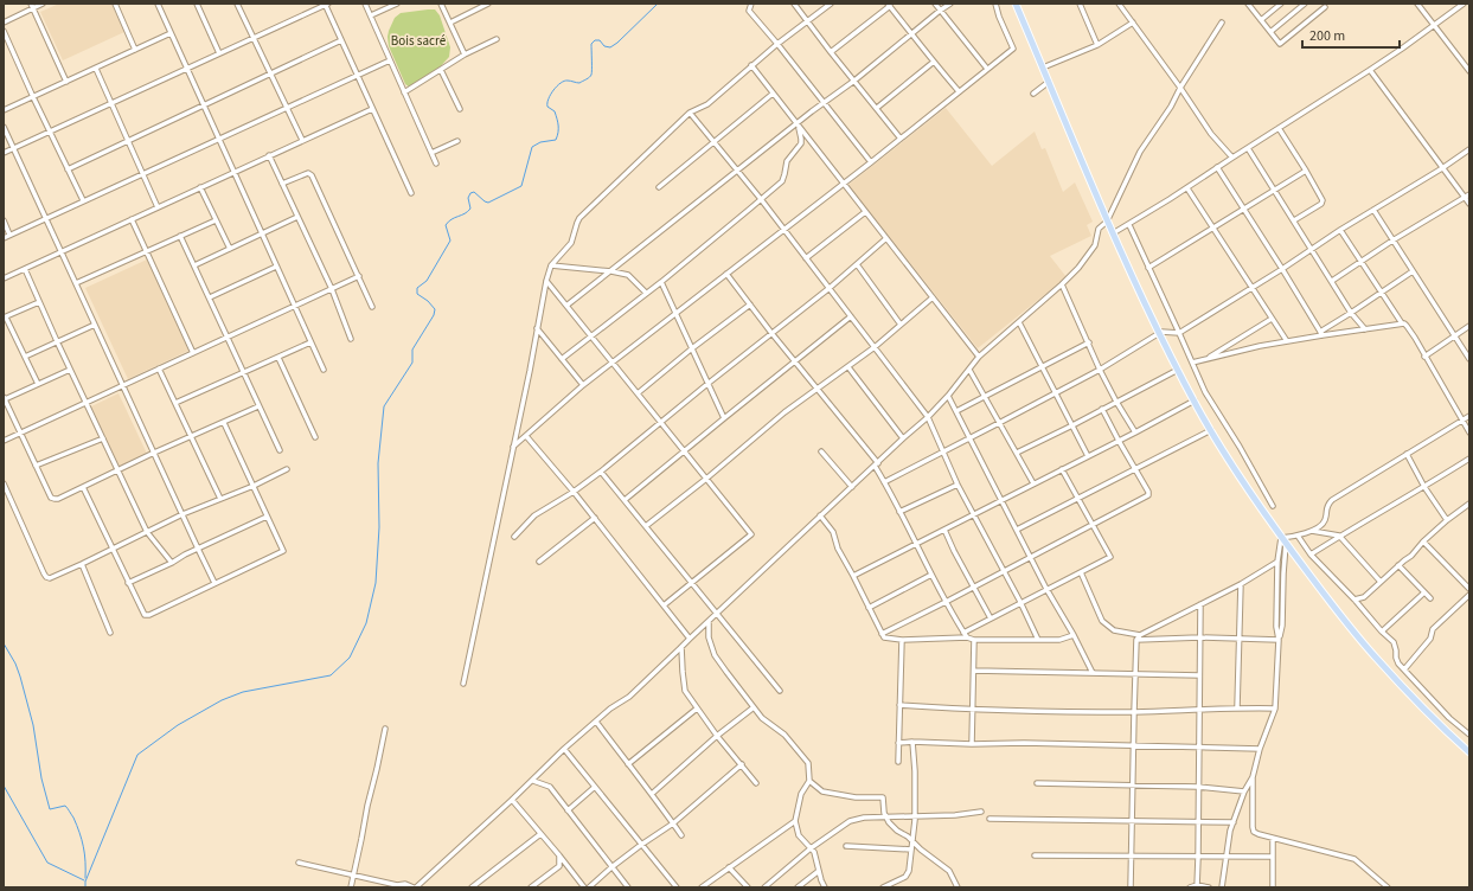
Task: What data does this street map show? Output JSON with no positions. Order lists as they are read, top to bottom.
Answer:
{
  "parks": ["Bois sacré"],
  "scale_bar": "200 m"
}
